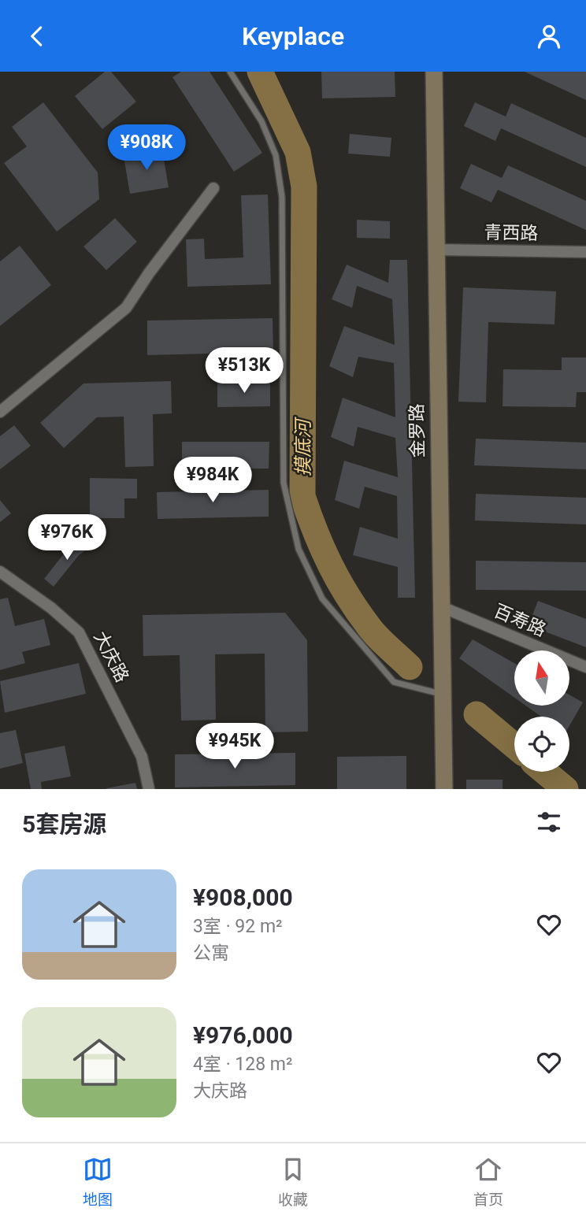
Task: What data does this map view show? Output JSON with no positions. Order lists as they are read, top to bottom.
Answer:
{
  "streets": {
    "street": [
      "青西路",
      "金罗路",
      "百寿路",
      "大庆路"
    ]
  },
  "crossings": [
    ["青西路", "金罗路"],
    ["金罗路", "百寿路"]
  ],
  "water": ["摸底河"],
  "north": "top",
  "page": {
    "header": "Keyplace",
    "price": [
      "¥908K",
      "¥513K",
      "¥984K",
      "¥976K",
      "¥945K"
    ],
    "heading": "5套房源",
    "list": [
      {
        "name": "¥908,000",
        "note": "3室 · 92 m² · 公寓"
      },
      {
        "name": "¥976,000",
        "note": "4室 · 128 m² · 大庆路"
      }
    ],
    "tabs": ["地图", "收藏", "首页"]
  }
}
